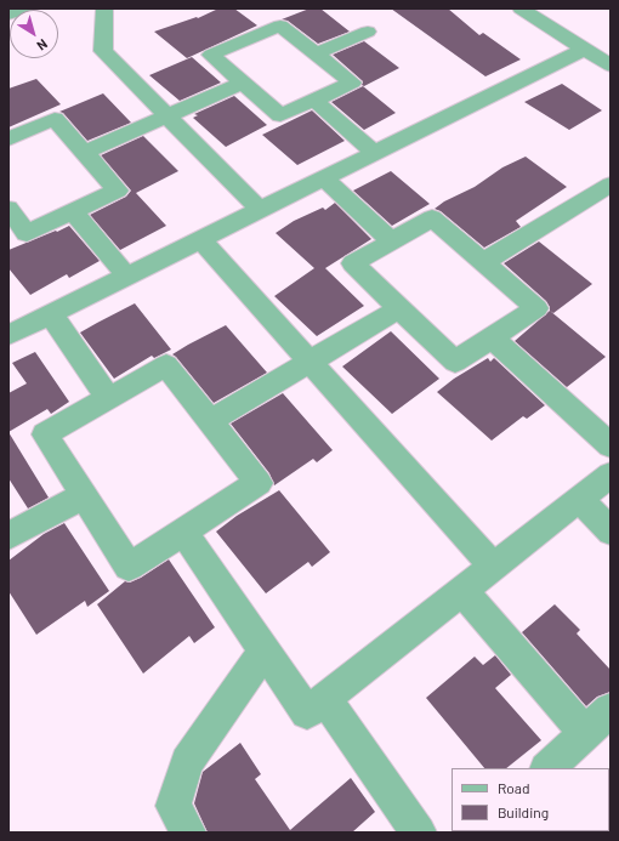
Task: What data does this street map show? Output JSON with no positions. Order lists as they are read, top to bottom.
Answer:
{
  "legend": ["Road", "Building"],
  "north": "bottom right"
}
